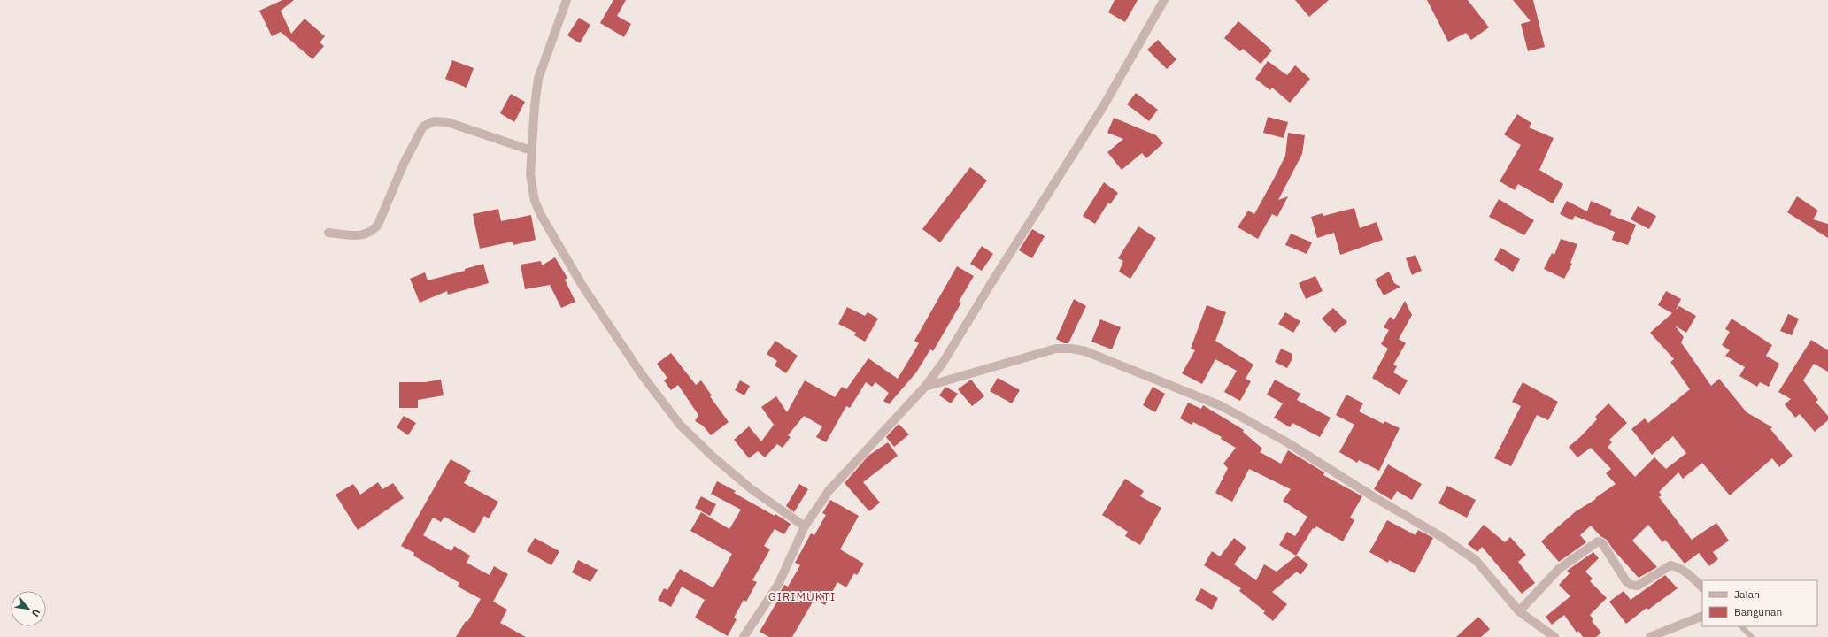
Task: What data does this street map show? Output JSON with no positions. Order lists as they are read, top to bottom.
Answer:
{
  "districts": ["GIRIMUKTI"],
  "legend": ["Jalan", "Bangunan"],
  "north": "bottom right"
}
